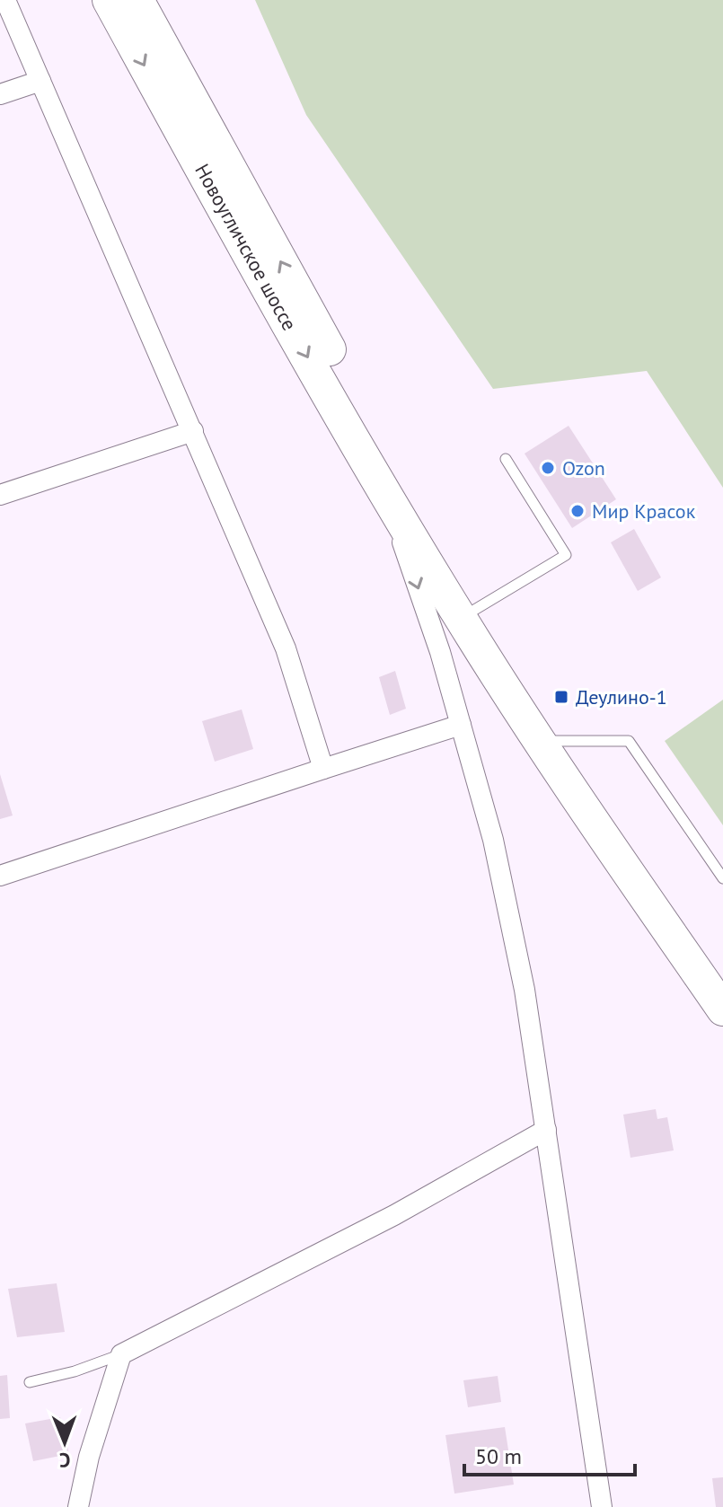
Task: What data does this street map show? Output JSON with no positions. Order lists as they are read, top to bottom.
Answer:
{
  "streets": {
    "main road": ["Новоугличское шоссе"]
  },
  "places": {
    "other": ["Ozon", "Мир Красок"],
    "transit": ["Деулино-1"]
  },
  "scale_bar": "50 m",
  "north": "bottom"
}
